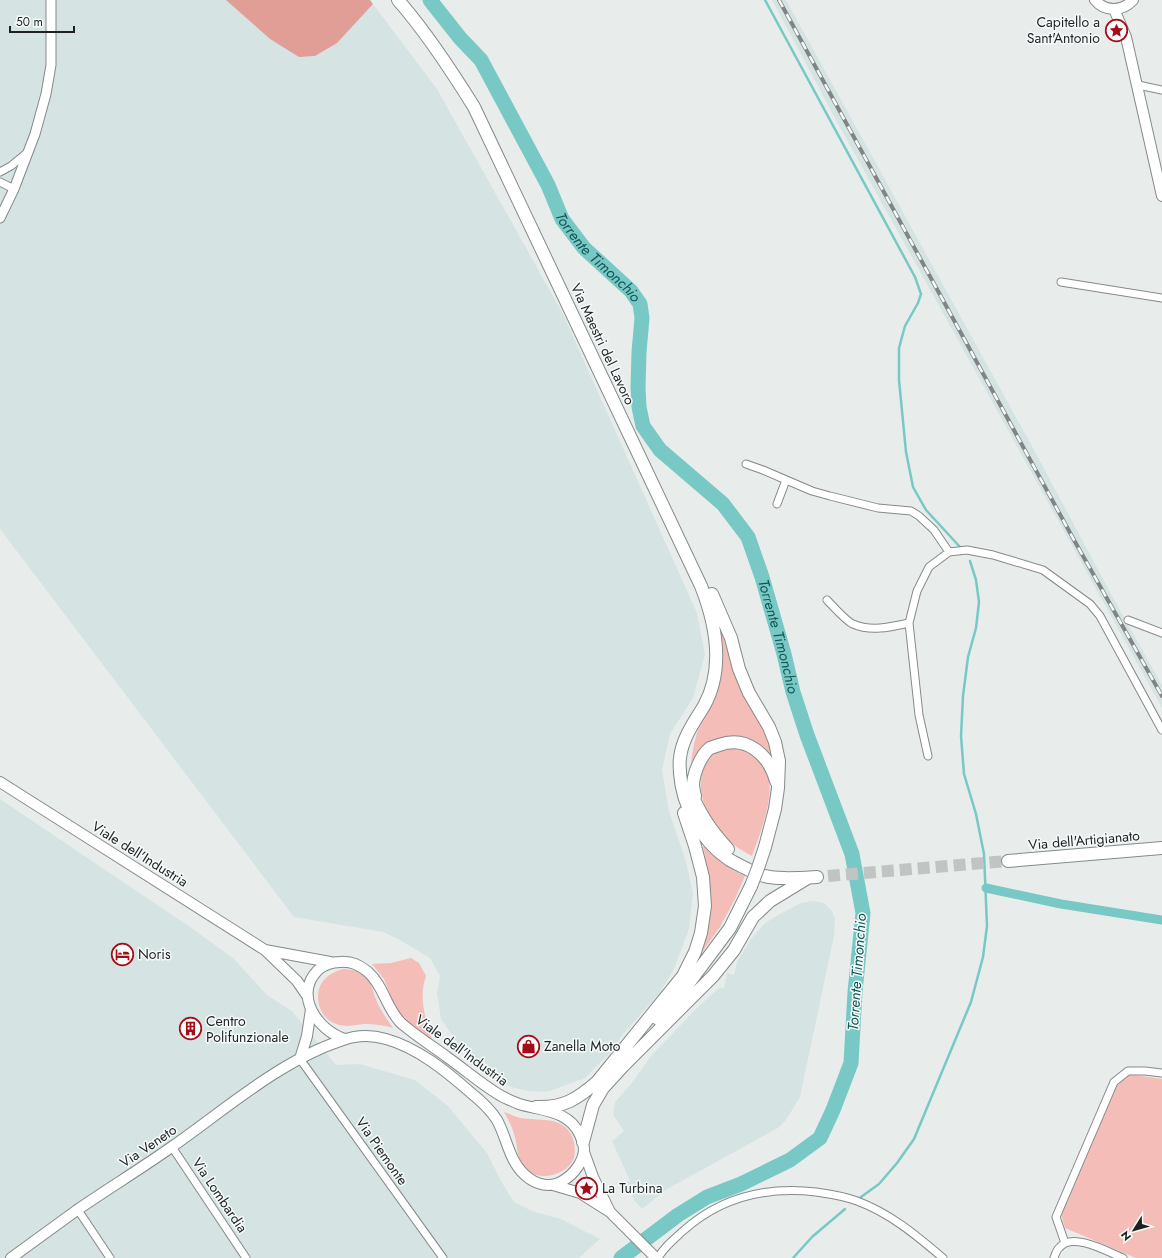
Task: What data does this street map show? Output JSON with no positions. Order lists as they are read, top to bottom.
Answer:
{
  "streets": {
    "highway": ["Via Maestri del Lavoro", "Via dell'Artigianato"],
    "main road": ["Viale dell'Industria", "Via Veneto"],
    "street": ["Via Piemonte", "Via Lombardia"]
  },
  "crossings": [
    ["Viale dell'Industria", "Via Veneto"],
    ["Via Veneto", "Via Piemonte"],
    ["Via Veneto", "Via Lombardia"]
  ],
  "water": ["Torrente Timonchio"],
  "places": {
    "place": ["Capitello a Sant'Antonio", "La Turbina"],
    "hotel": ["Noris"],
    "building": ["Centro Polifunzionale"],
    "shop": ["Zanella Moto"]
  },
  "scale_bar": "50 m",
  "north": "bottom left"
}
